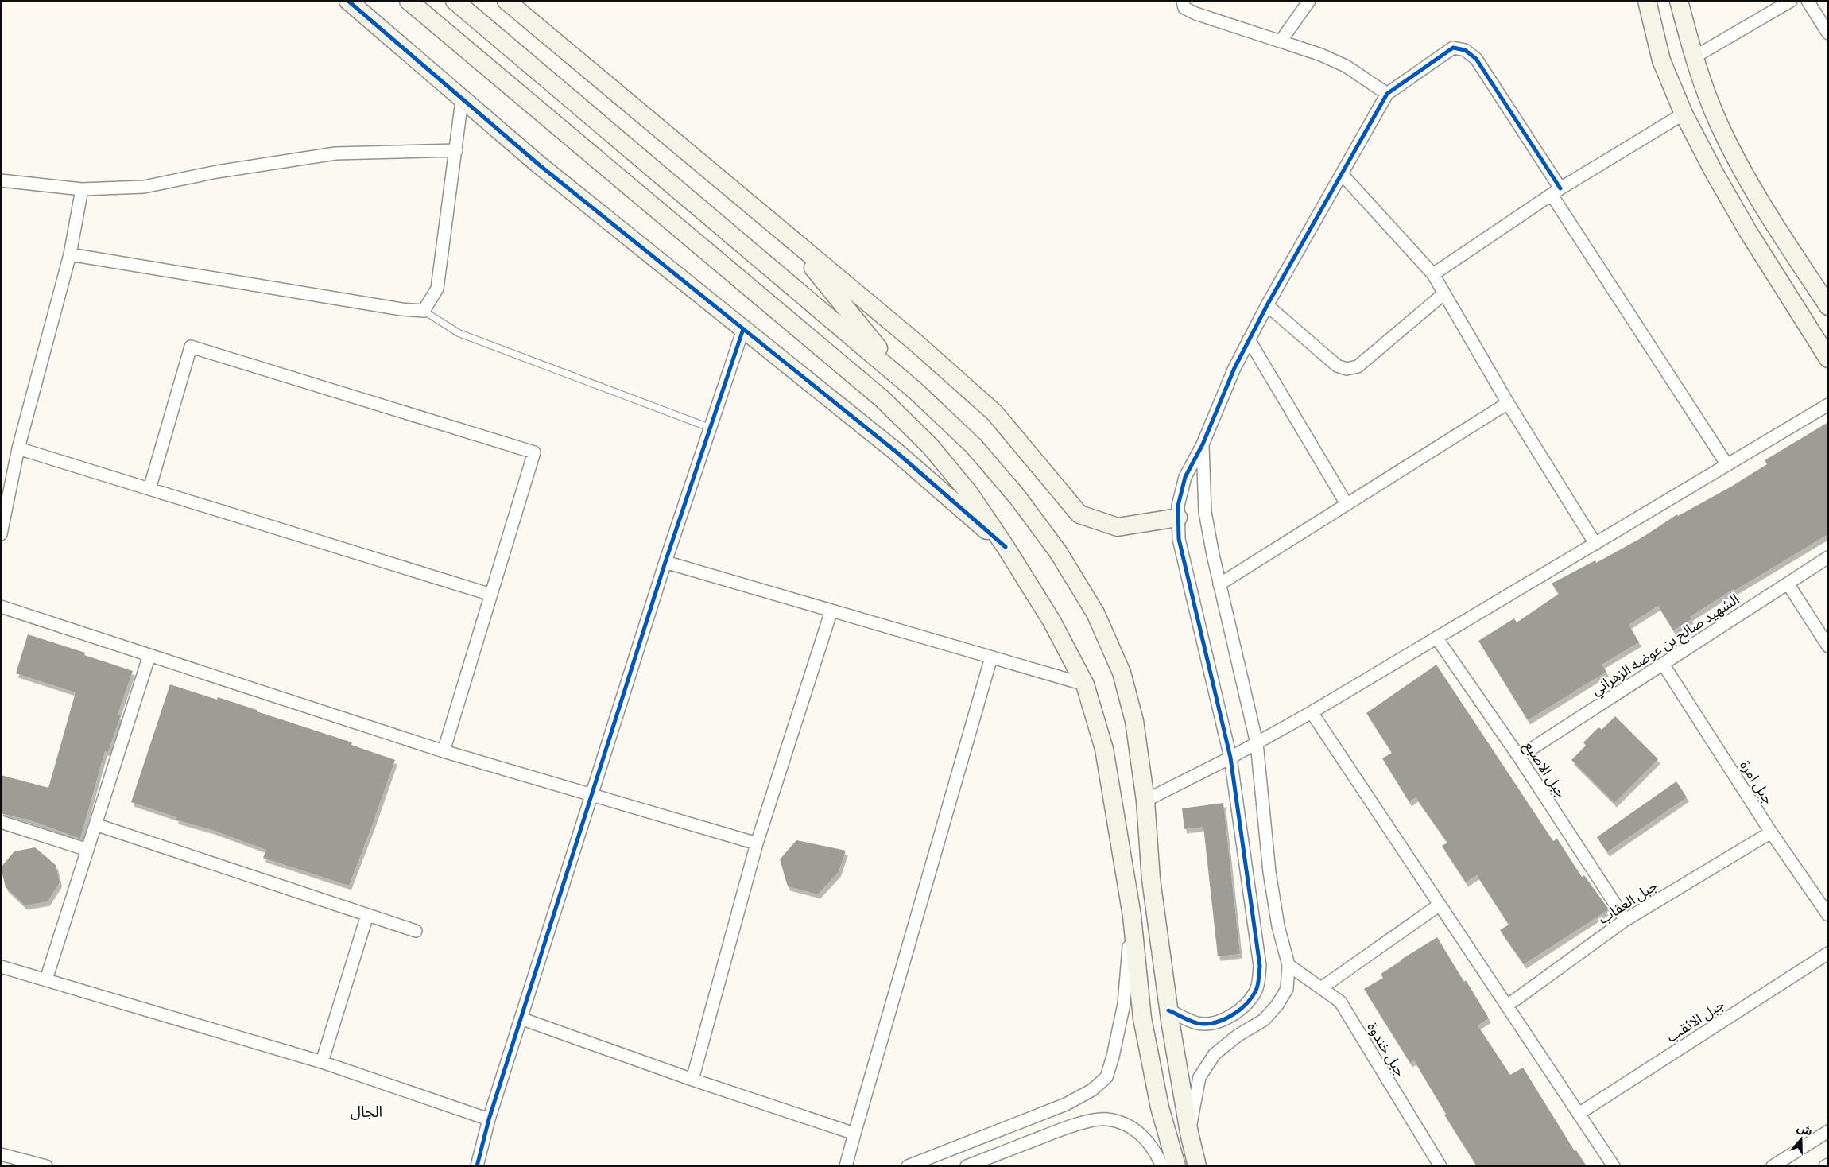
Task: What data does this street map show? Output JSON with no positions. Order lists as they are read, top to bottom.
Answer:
{
  "streets": {
    "street": [
      "الشهيد صالح بن عوضه الزهراني",
      "جبل الاصبع",
      "جبل امرة",
      "جبل العقاب",
      "جبل الاثقب",
      "جبل خندوة"
    ]
  },
  "crossings": [
    ["الشهيد صالح بن عوضه الزهراني", "جبل الاصبع"],
    ["الشهيد صالح بن عوضه الزهراني", "جبل امرة"],
    ["جبل الاصبع", "جبل العقاب"],
    ["جبل امرة", "جبل العقاب"]
  ],
  "districts": ["الجال"],
  "north": "top"
}
